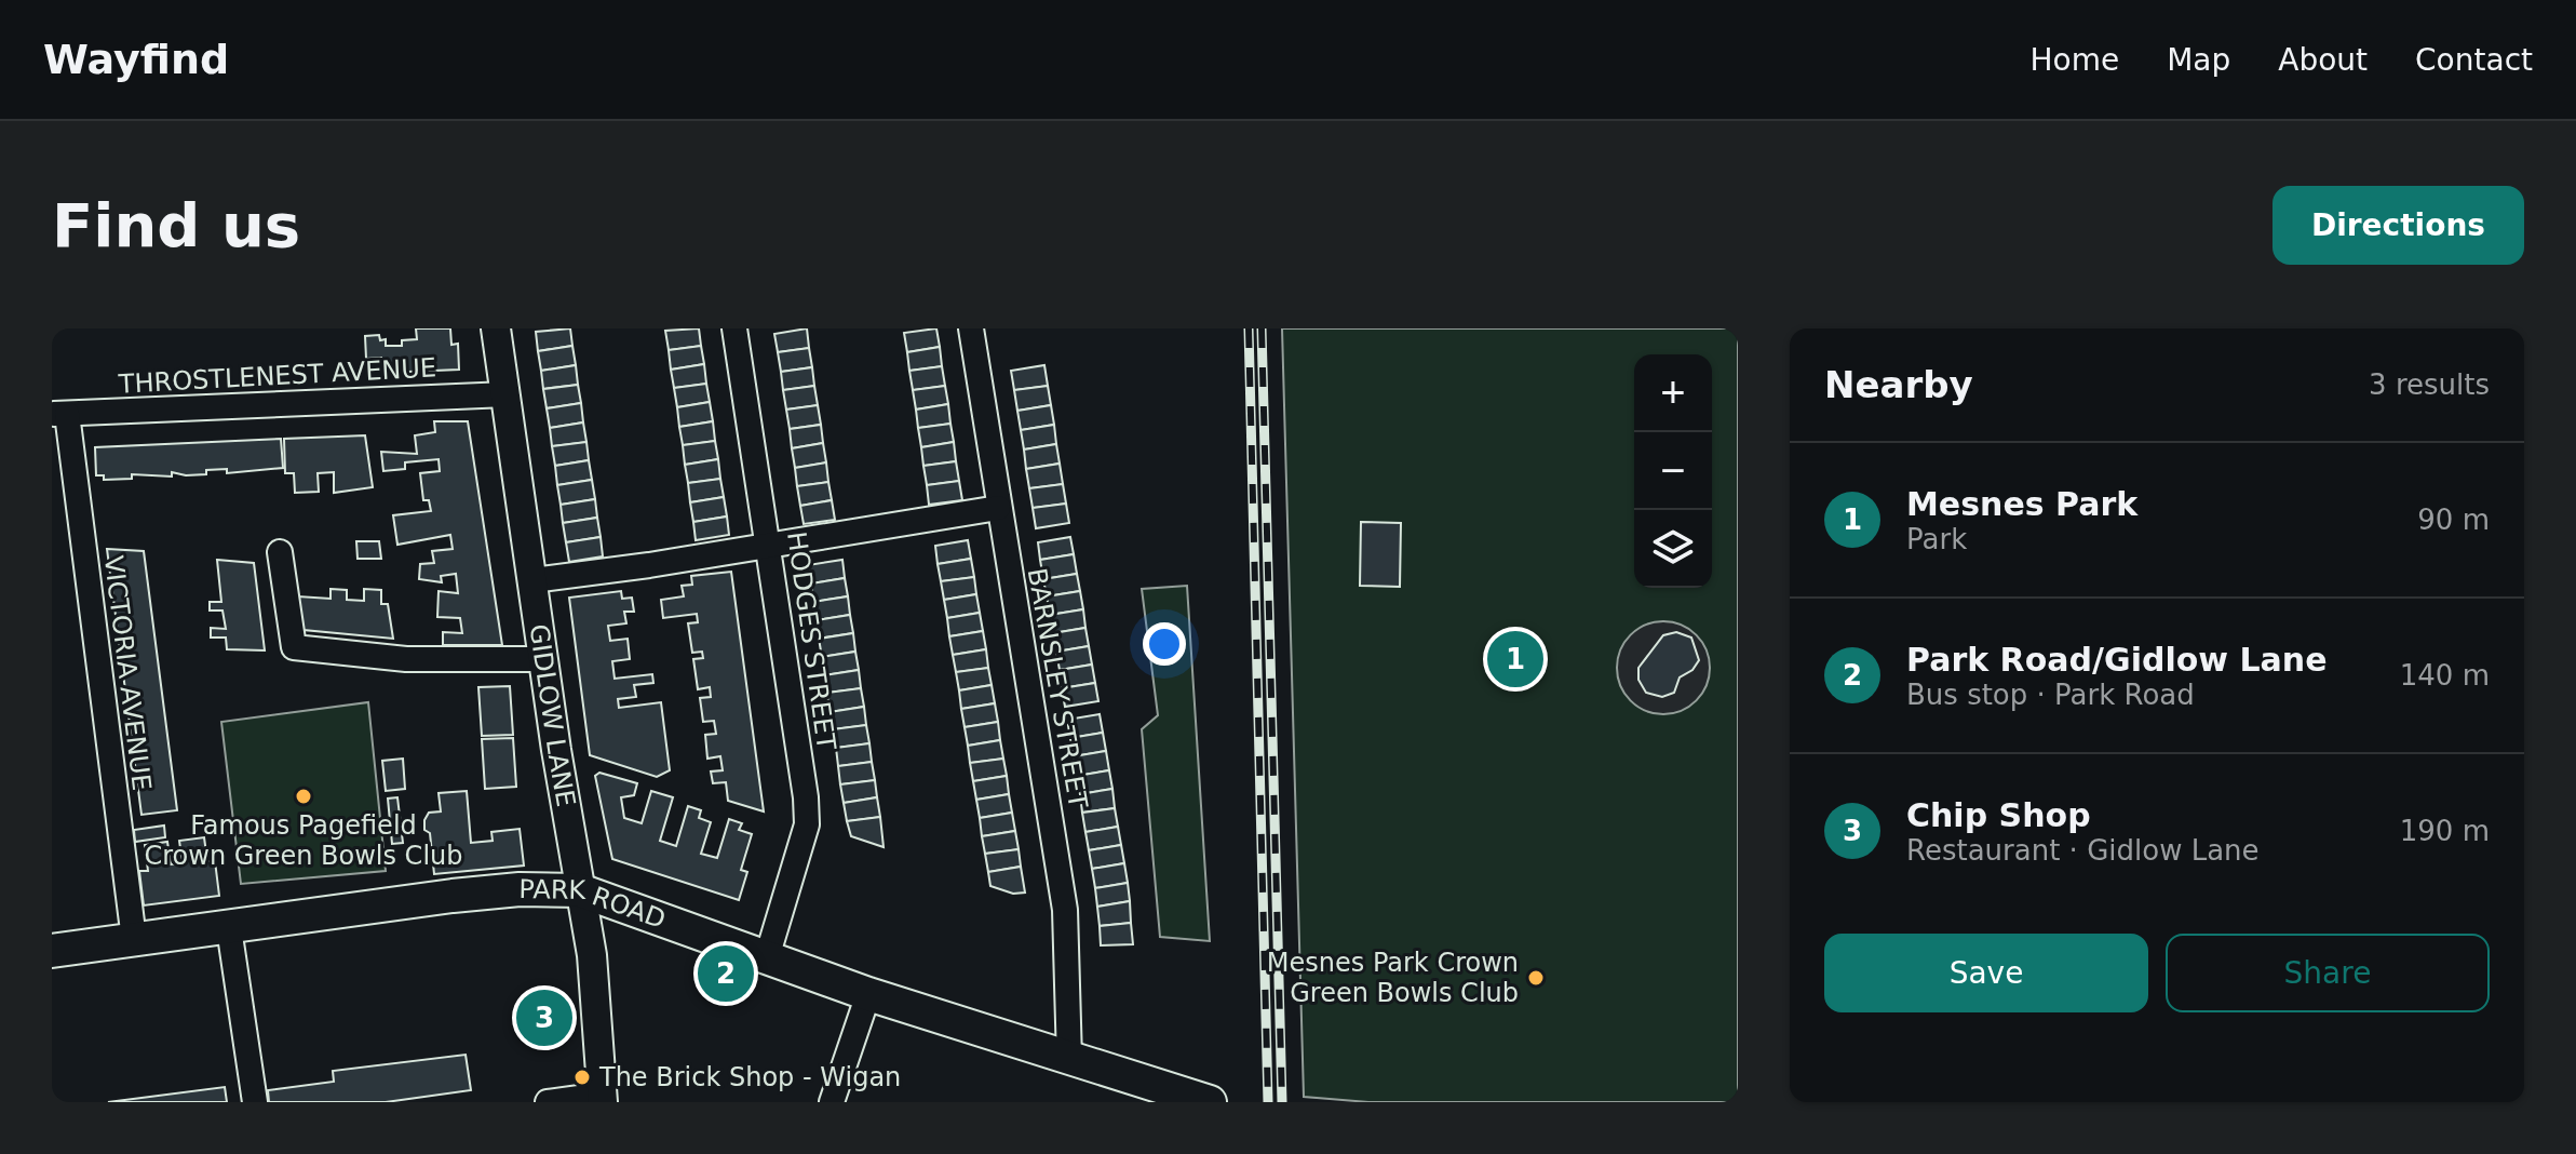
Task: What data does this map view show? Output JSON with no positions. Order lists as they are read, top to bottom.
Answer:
{
  "streets": {
    "main road": ["PARK ROAD"],
    "street": [
      "THROSTLENEST AVENUE",
      "HODGES STREET",
      "VICTORIA AVENUE",
      "BARNSLEY STREET",
      "GIDLOW LANE"
    ]
  },
  "crossings": [
    ["THROSTLENEST AVENUE", "VICTORIA AVENUE"],
    ["THROSTLENEST AVENUE", "GIDLOW LANE"],
    ["HODGES STREET", "PARK ROAD"],
    ["VICTORIA AVENUE", "PARK ROAD"],
    ["BARNSLEY STREET", "PARK ROAD"],
    ["GIDLOW LANE", "PARK ROAD"]
  ],
  "places": ["Famous Pagefield Crown Green Bowls Club", "Mesnes Park Crown Green Bowls Club", "The Brick Shop - Wigan"],
  "page": {
    "header": "Wayfind",
    "nav": [
      "Home",
      "Map",
      "About",
      "Contact"
    ],
    "buttons": [
      "Directions",
      ["Save", "Share"]
    ],
    "title": "Find us",
    "heading": ["Nearby", "3 results"],
    "map_buttons": ["+", "−"],
    "list": [
      {
        "mark": "1",
        "name": "Mesnes Park",
        "note": "Park",
        "value": "90 m"
      },
      {
        "mark": "2",
        "name": "Park Road/Gidlow Lane",
        "note": "Bus stop · Park Road",
        "value": "140 m"
      },
      {
        "mark": "3",
        "name": "Chip Shop",
        "note": "Restaurant · Gidlow Lane",
        "value": "190 m"
      }
    ],
    "pins": ["1", "2", "3"]
  }
}
